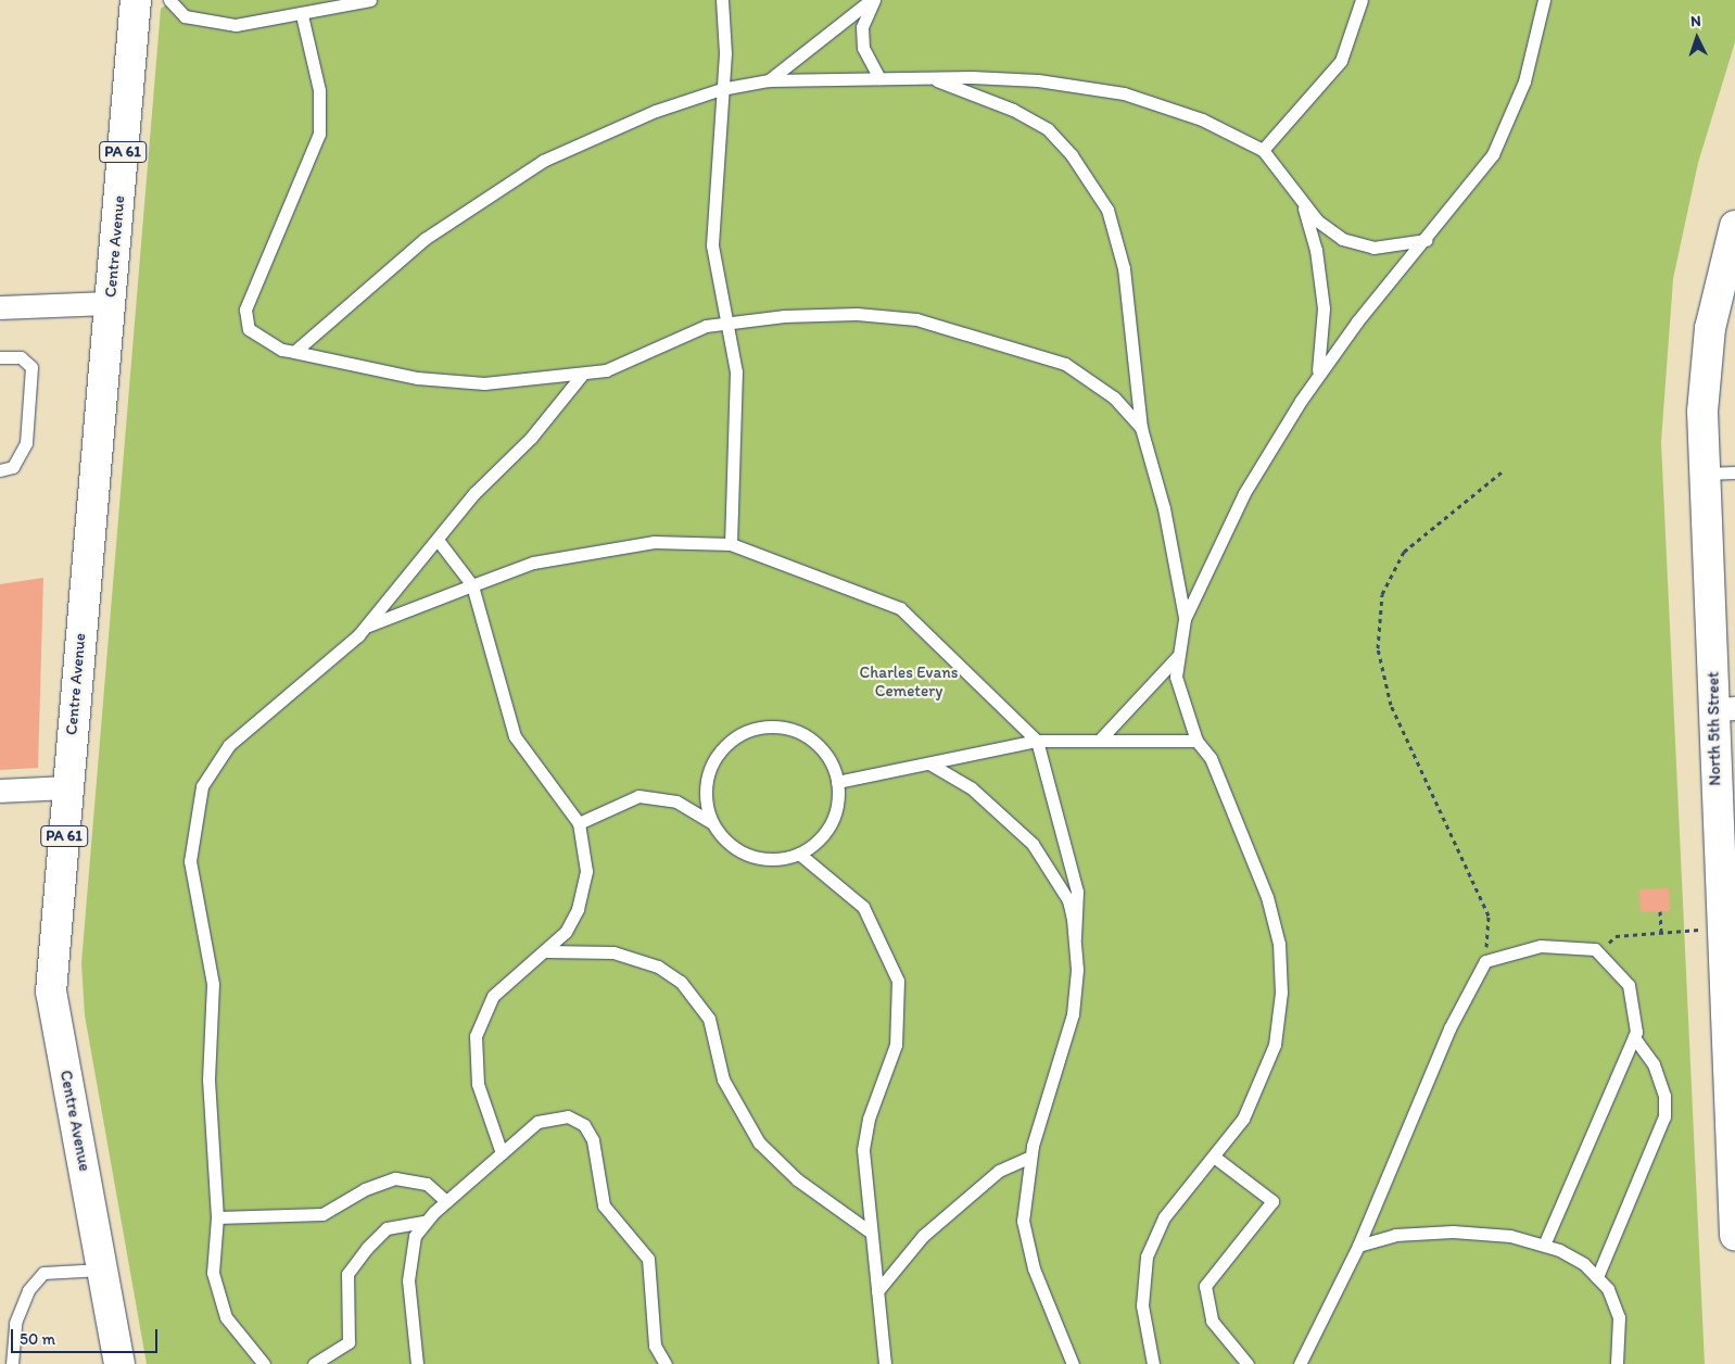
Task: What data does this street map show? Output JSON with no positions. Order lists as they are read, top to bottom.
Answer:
{
  "streets": {
    "main road": ["PA 61", "Centre Avenue", "North 5th Street"]
  },
  "parks": ["Charles Evans Cemetery"],
  "scale_bar": "50 m",
  "north": "top"
}
